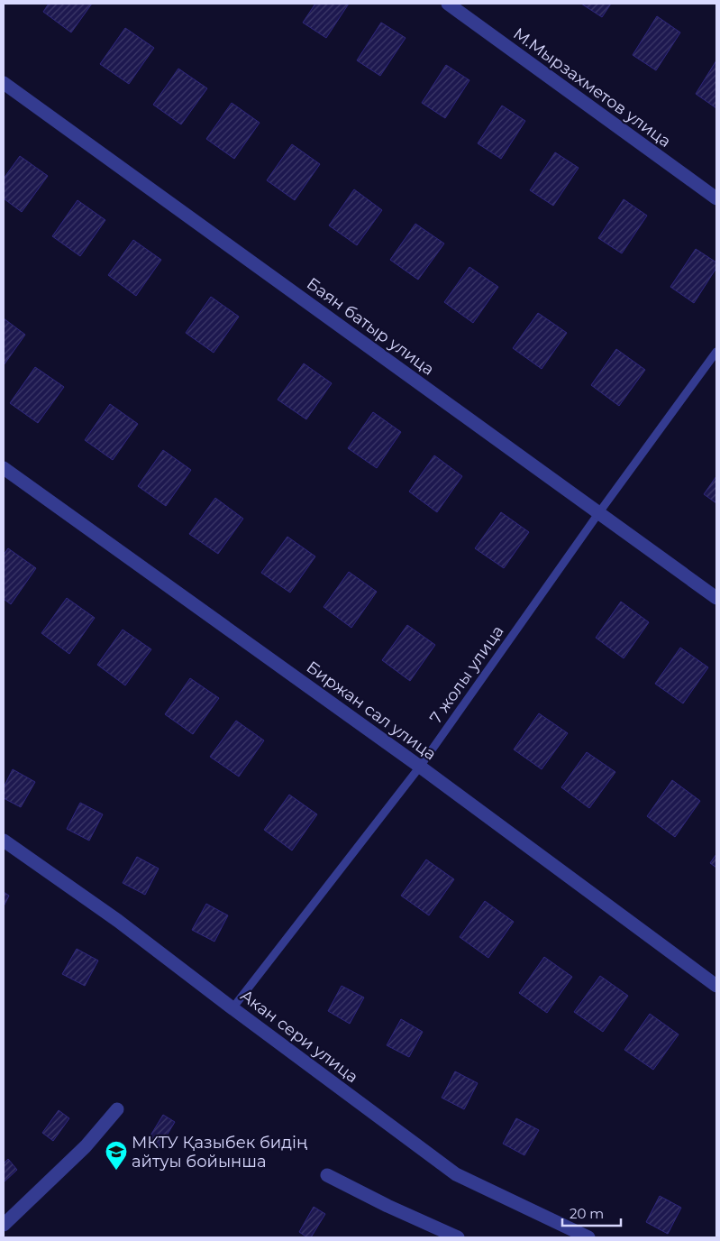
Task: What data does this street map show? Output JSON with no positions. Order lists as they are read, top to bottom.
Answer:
{
  "streets": {
    "street": [
      "М.Мырзахметов улица",
      "Баян батыр улица",
      "Биржан сал улица",
      "Акан сери улица"
    ],
    "lane": ["7 жолы улица"]
  },
  "crossings": [
    ["Баян батыр улица", "7 жолы улица"],
    ["7 жолы улица", "Биржан сал улица"],
    ["7 жолы улица", "Акан сери улица"]
  ],
  "places": {
    "school or university": ["МКТУ Қазыбек бидің айтуы бойынша"]
  },
  "scale_bar": "20 m"
}
